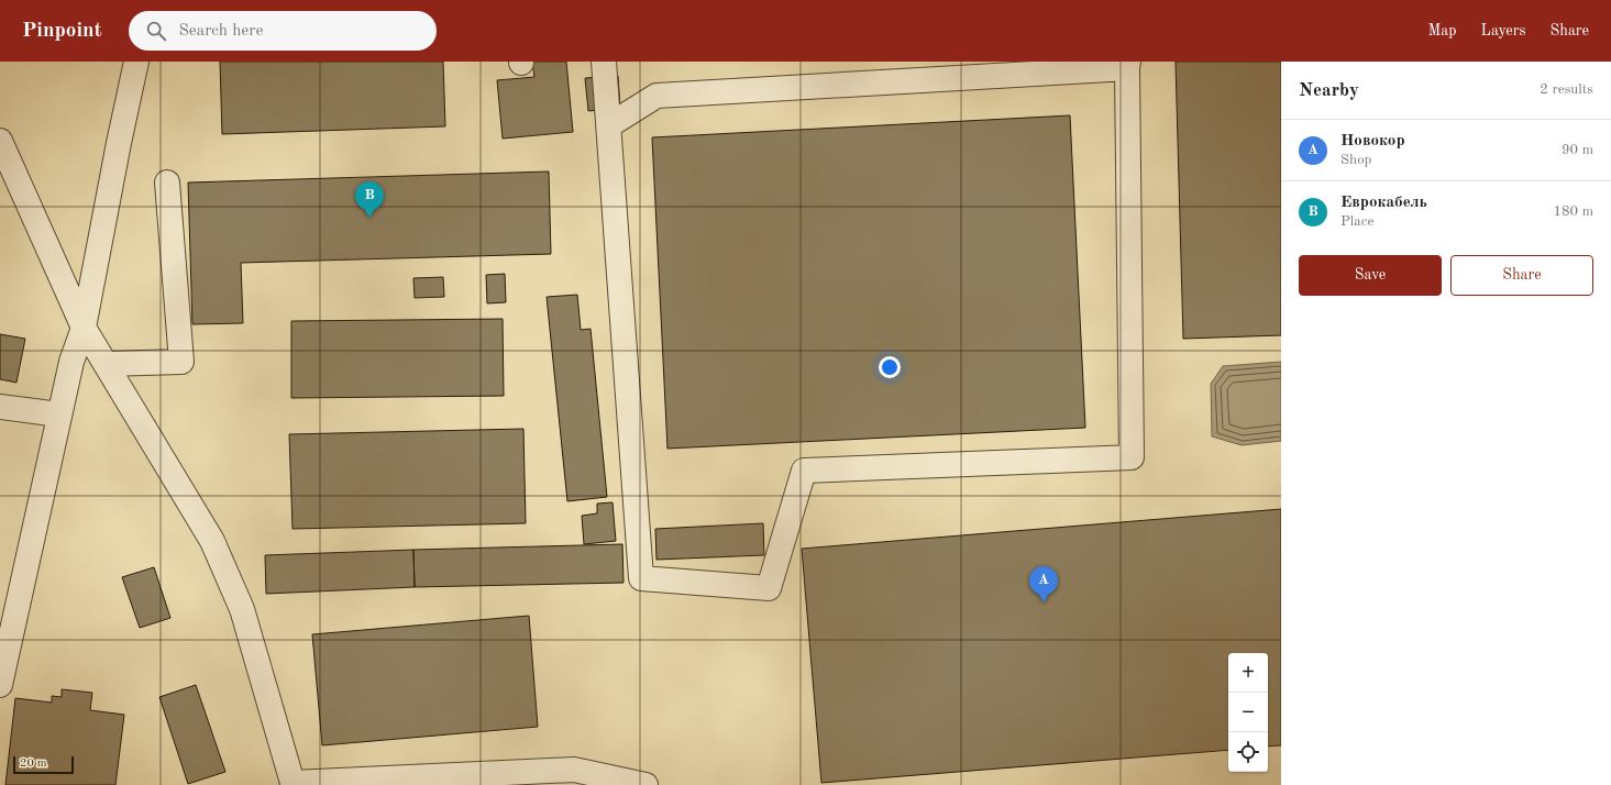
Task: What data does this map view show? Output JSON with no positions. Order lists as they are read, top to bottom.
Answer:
{
  "scale_bar": "20 m",
  "page": {
    "header": "Pinpoint",
    "search": "Search here",
    "nav": ["Map", "Layers", "Share"],
    "heading": ["Nearby", "2 results"],
    "list": [
      {
        "mark": "A",
        "name": "Новокор",
        "note": "Shop",
        "value": "90 m"
      },
      {
        "mark": "B",
        "name": "Еврокабель",
        "note": "Place",
        "value": "180 m"
      }
    ],
    "pins": ["B", "A"],
    "buttons": ["Save", "Share"],
    "map_buttons": ["+", "−"],
    "scale": "20 m"
  }
}
